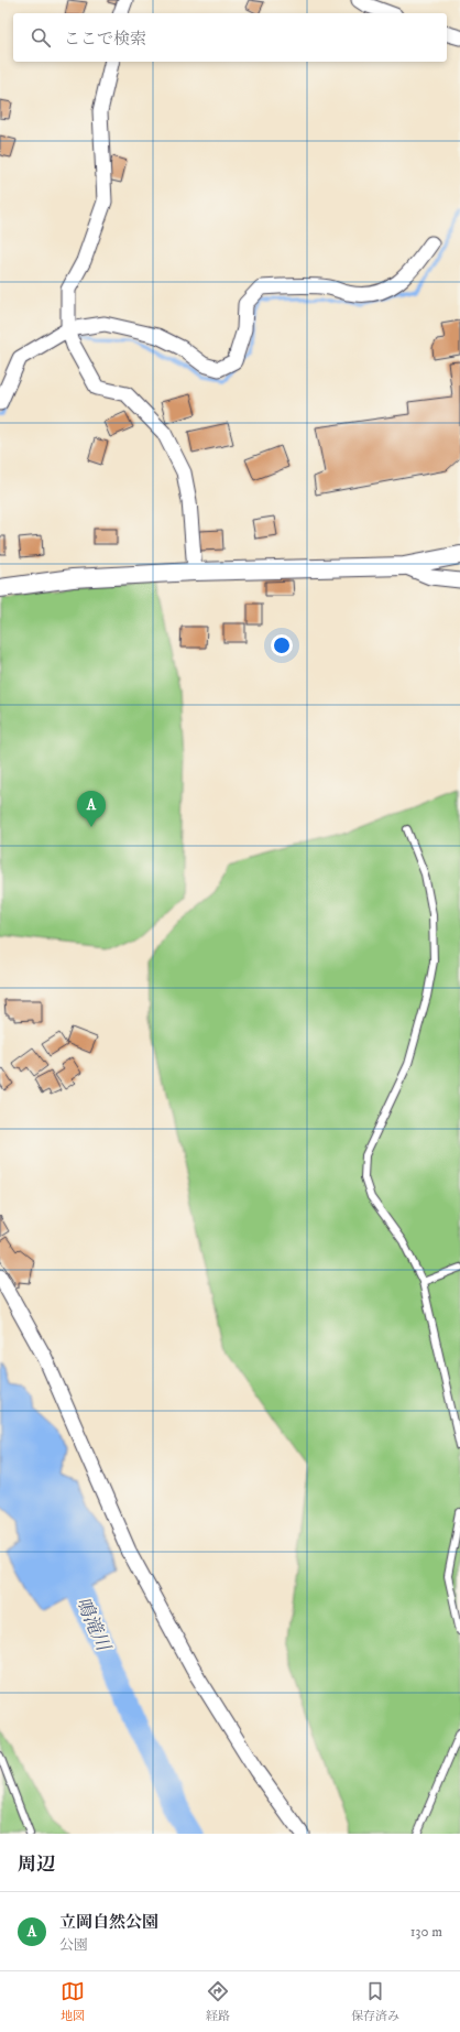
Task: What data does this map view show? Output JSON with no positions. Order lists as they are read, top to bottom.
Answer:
{
  "water": ["鳴滝川"],
  "page": {
    "search": "ここで検索",
    "pins": "A",
    "heading": "周辺",
    "list": [
      {
        "mark": "A",
        "name": "立岡自然公園",
        "note": "公園",
        "value": "130 m"
      }
    ],
    "nav": ["地図", "経路", "保存済み"]
  }
}
